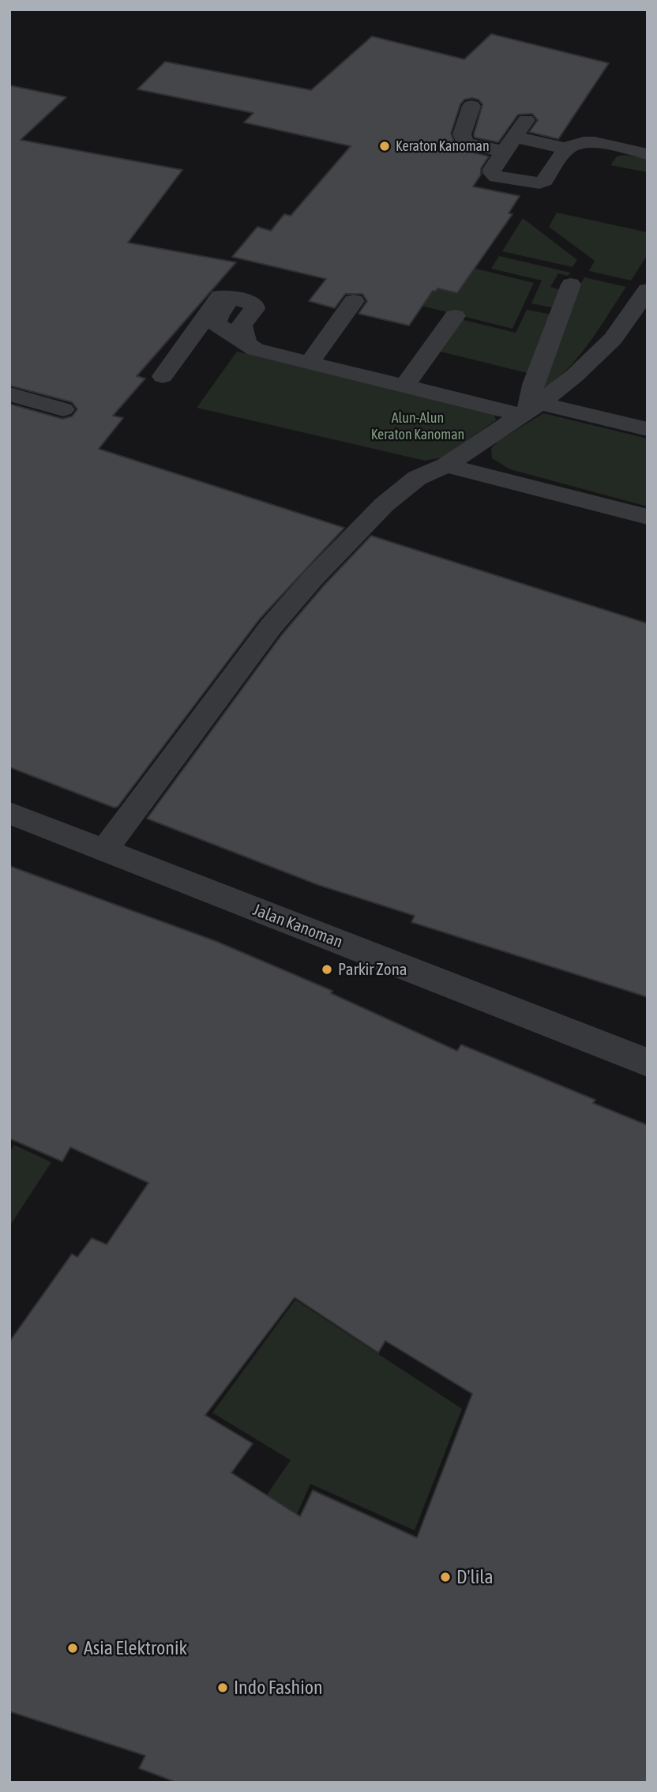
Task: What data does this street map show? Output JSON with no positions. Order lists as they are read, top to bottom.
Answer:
{
  "streets": {
    "street": ["Jalan Kanoman"]
  },
  "parks": ["Alun-Alun Keraton Kanoman"],
  "places": [
    "Keraton Kanoman",
    "Parkir Zona",
    "D'lila",
    "Asia Elektronik",
    "Indo Fashion"
  ]
}
